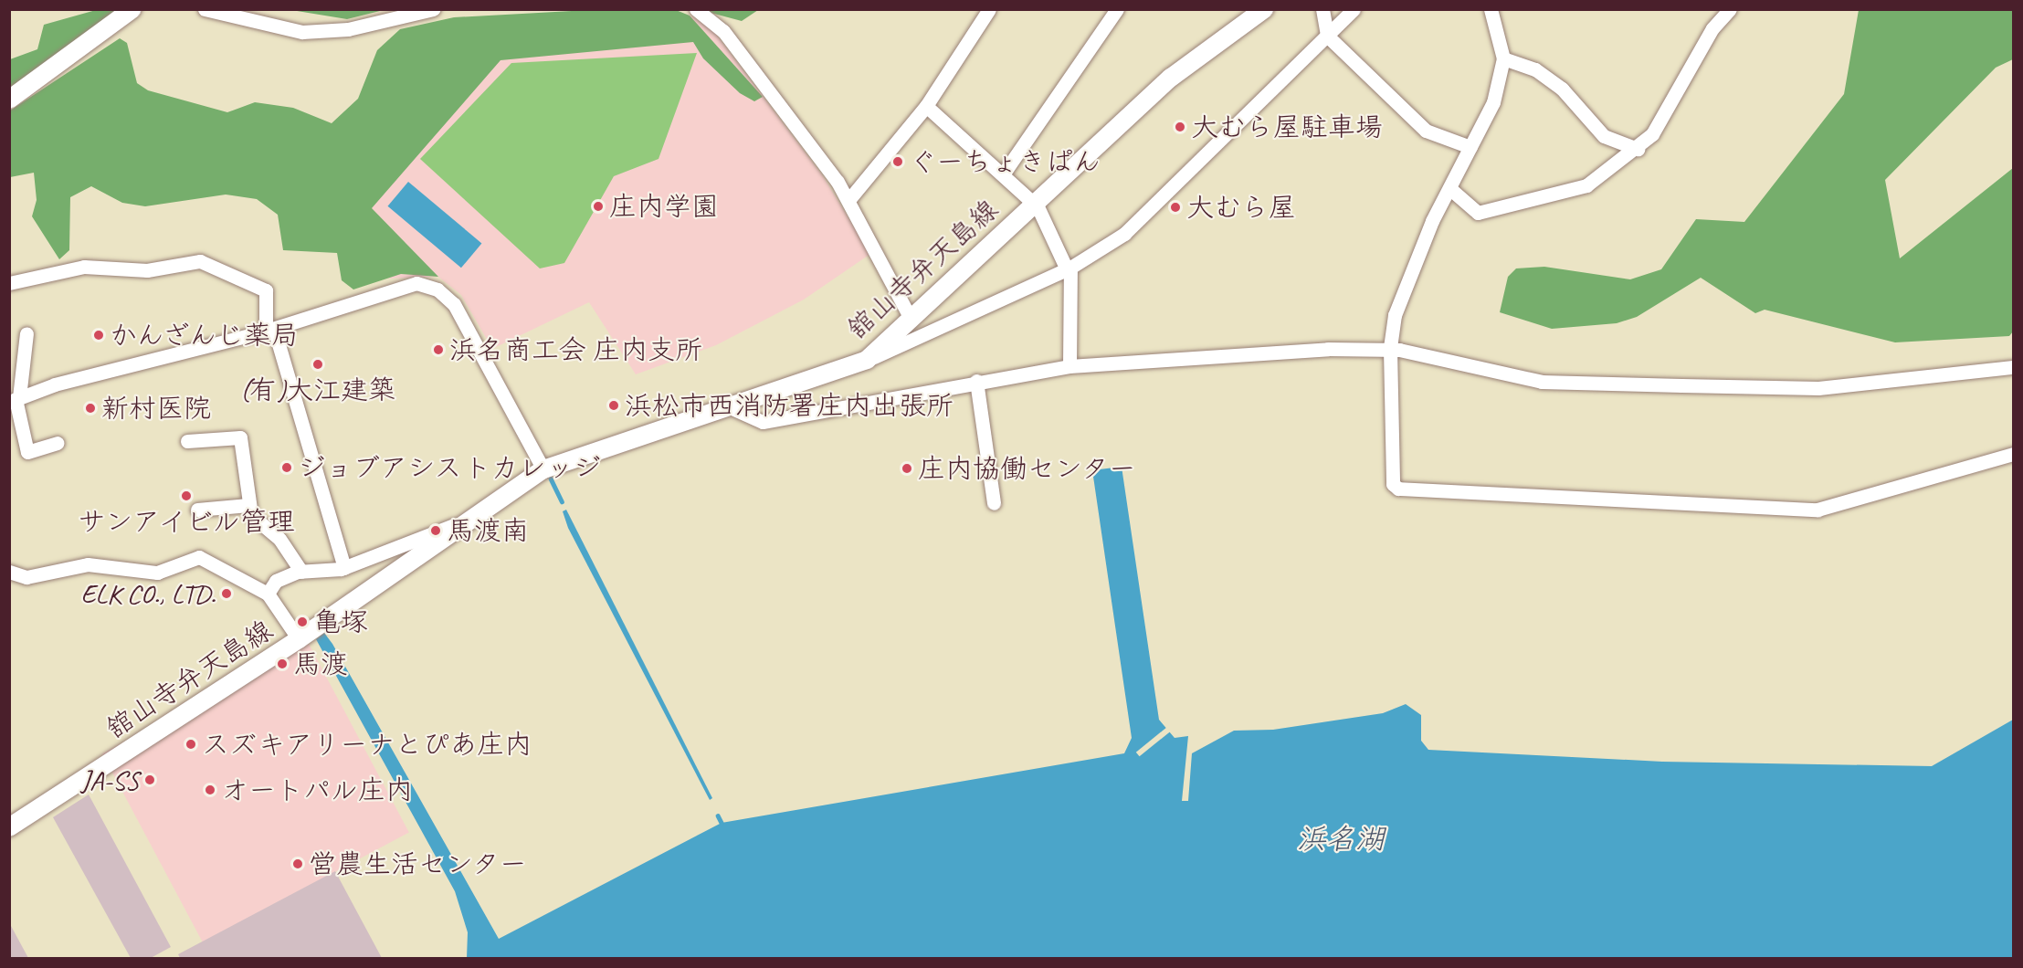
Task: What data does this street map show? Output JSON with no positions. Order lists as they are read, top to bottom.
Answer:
{
  "streets": {
    "main road": ["舘山寺弁天島線"]
  },
  "water": ["浜名湖"],
  "places": [
    "大むら屋駐車場",
    "ぐーちょきぱん",
    "庄内学園",
    "大むら屋",
    "かんざんじ薬局",
    "浜名商工会 庄内支所",
    "(有)大江建築",
    "浜松市西消防署庄内出張所",
    "新村医院",
    "ジョブアシストカレッジ",
    "庄内協働センター",
    "サンアイビル管理",
    "馬渡南",
    "ELK CO., LTD.",
    "亀塚",
    "馬渡",
    "スズキアリーナとぴあ庄内",
    "JA-SS",
    "オートパル庄内",
    "営農生活センター"
  ]
}
